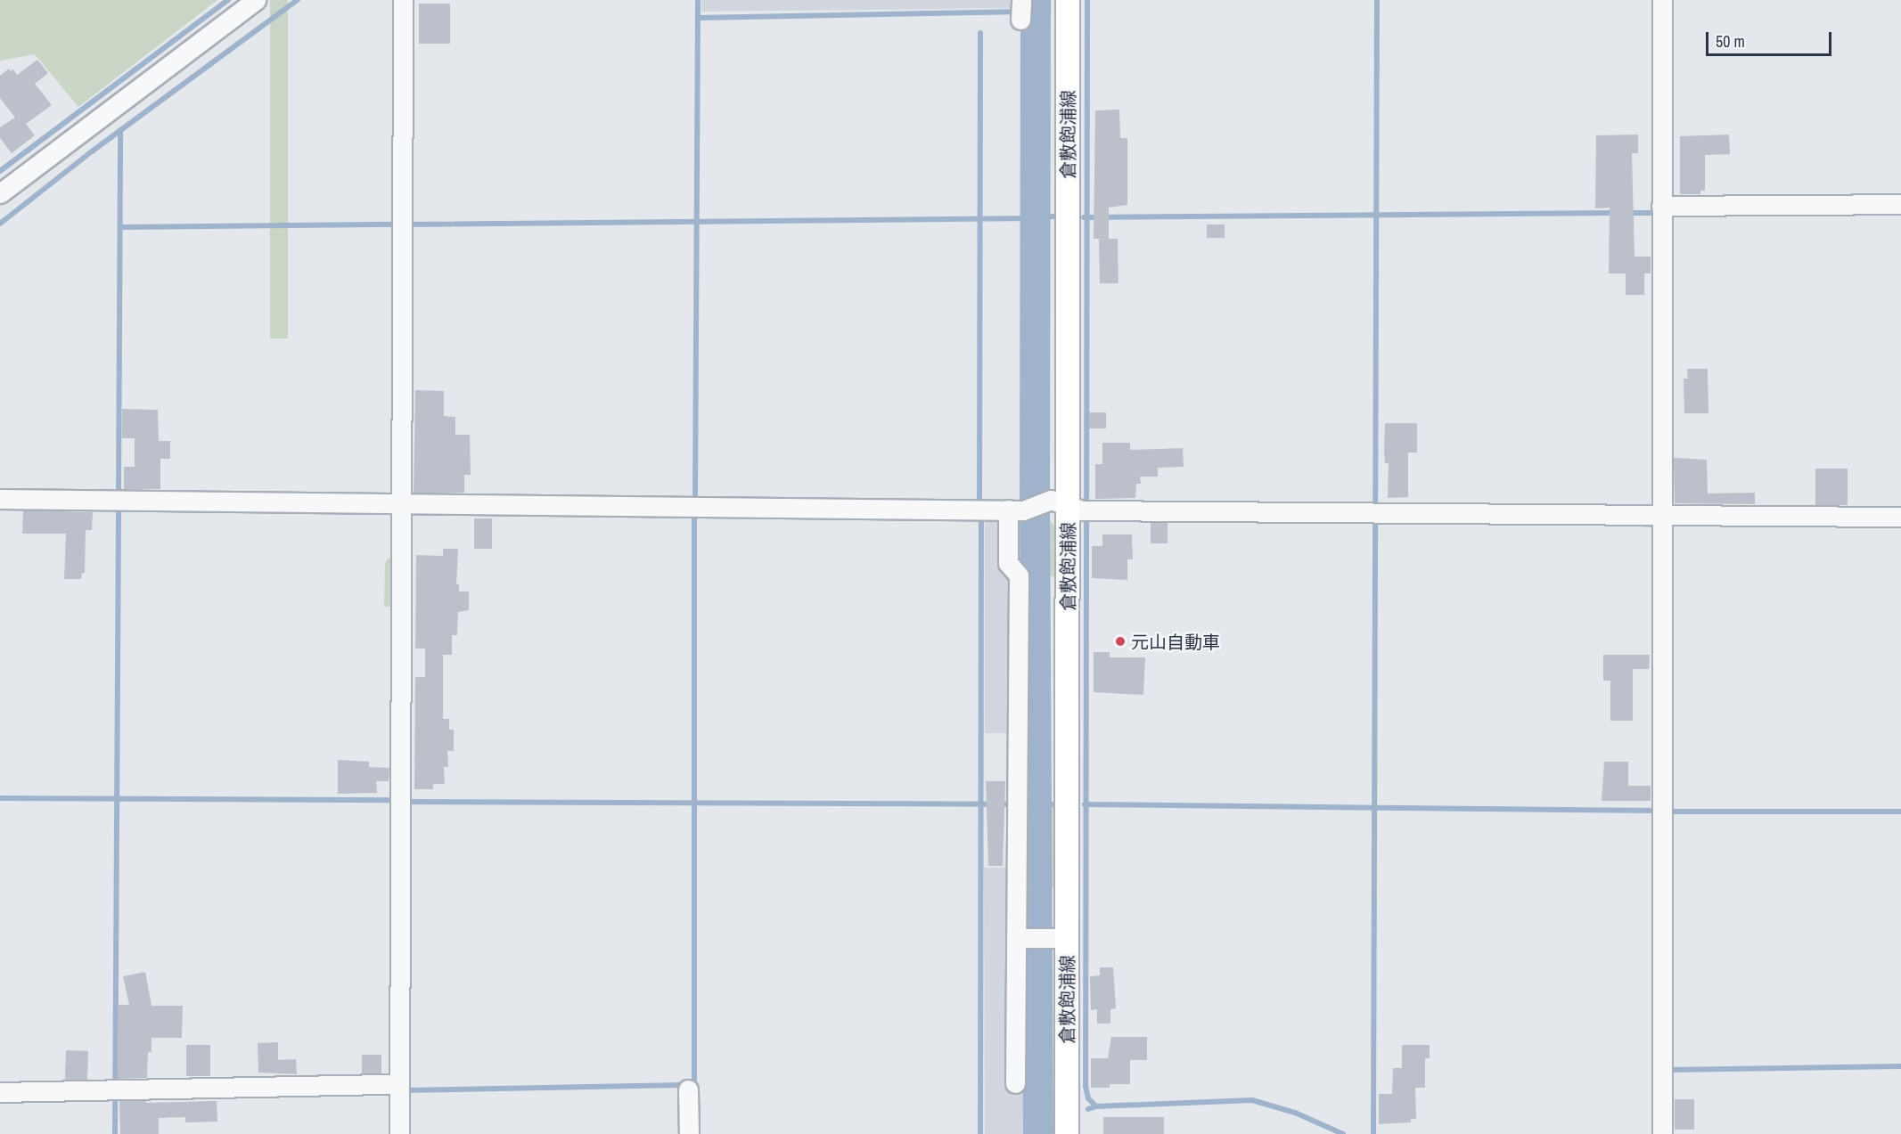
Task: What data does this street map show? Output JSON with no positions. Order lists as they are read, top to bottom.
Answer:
{
  "streets": {
    "main road": ["倉敷飽浦線"]
  },
  "places": ["元山自動車"],
  "scale_bar": "50 m"
}
